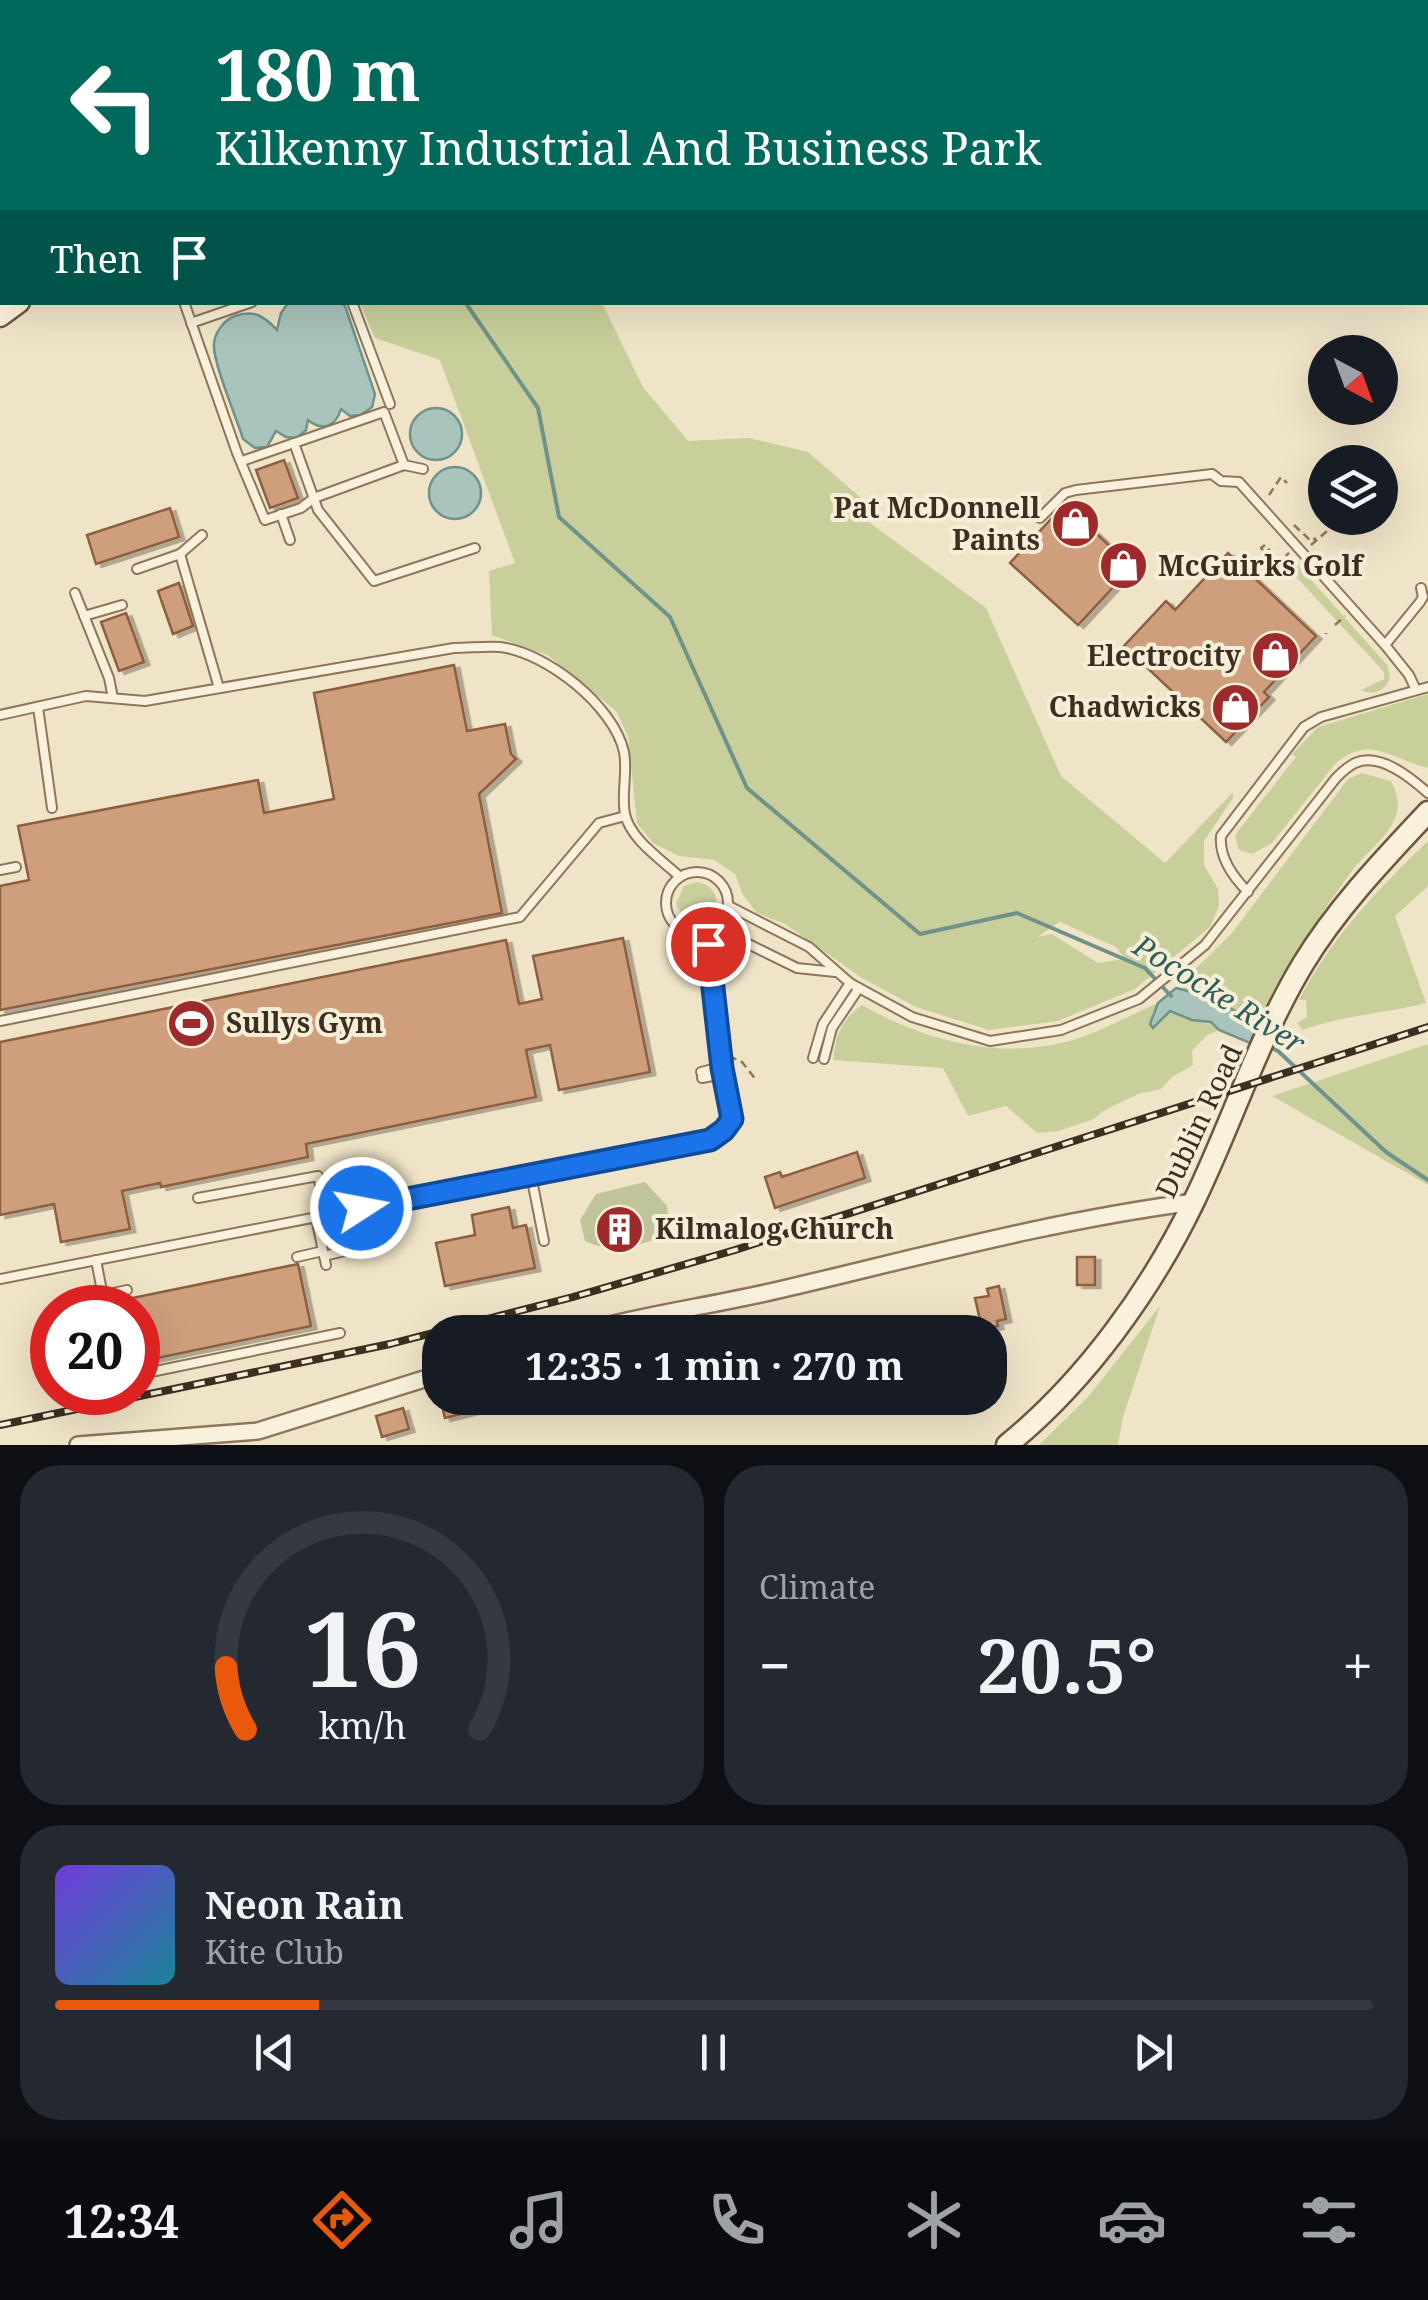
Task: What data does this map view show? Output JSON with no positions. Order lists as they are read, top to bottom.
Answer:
{
  "streets": {
    "main road": ["Dublin Road"]
  },
  "water": ["Pococke River"],
  "places": {
    "shop": [
      "Pat McDonnell Paints",
      "McGuirks Golf",
      "Electrocity",
      "Chadwicks"
    ],
    "sports": ["Sullys Gym"],
    "building": ["Kilmalog Church"]
  },
  "north": "bottom right",
  "page": {
    "turn": ["180 m", "Kilkenny Industrial And Business Park"],
    "then": "Then",
    "limit": "20",
    "trip": "12:35 · 1 min · 270 m",
    "tile": "Climate",
    "heat": ["−", "20.5°", "+"],
    "song": ["Neon Rain", "Kite Club"],
    "tabs": "12:34",
    "gauge": ["16", "km/h"]
  }
}
